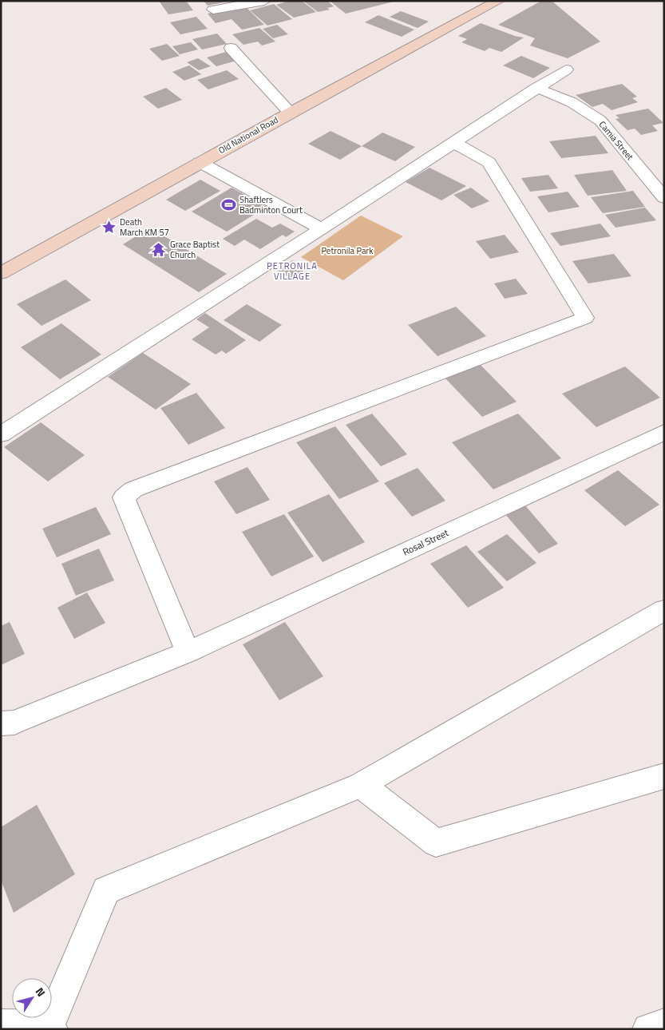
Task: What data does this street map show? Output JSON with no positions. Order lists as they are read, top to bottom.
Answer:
{
  "streets": {
    "main road": ["Old National Road"],
    "street": ["Camia Street", "Rosal Street"]
  },
  "districts": ["PETRONILA VILLAGE"],
  "parks": ["Petronila Park"],
  "places": {
    "sports": ["Shaftlers Badminton Court"],
    "place": ["Death March KM 57"],
    "temple": ["Grace Baptist Church"]
  },
  "north": "top right"
}
